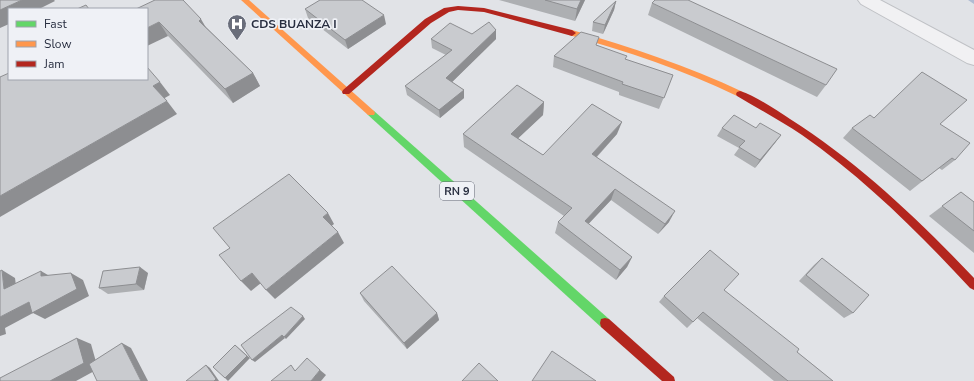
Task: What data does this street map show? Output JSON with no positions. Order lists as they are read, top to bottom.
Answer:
{
  "streets": {
    "street": ["RN 9"]
  },
  "places": {
    "hospital": ["CDS BUANZA I"]
  },
  "legend": ["Fast", "Slow", "Jam"]
}
